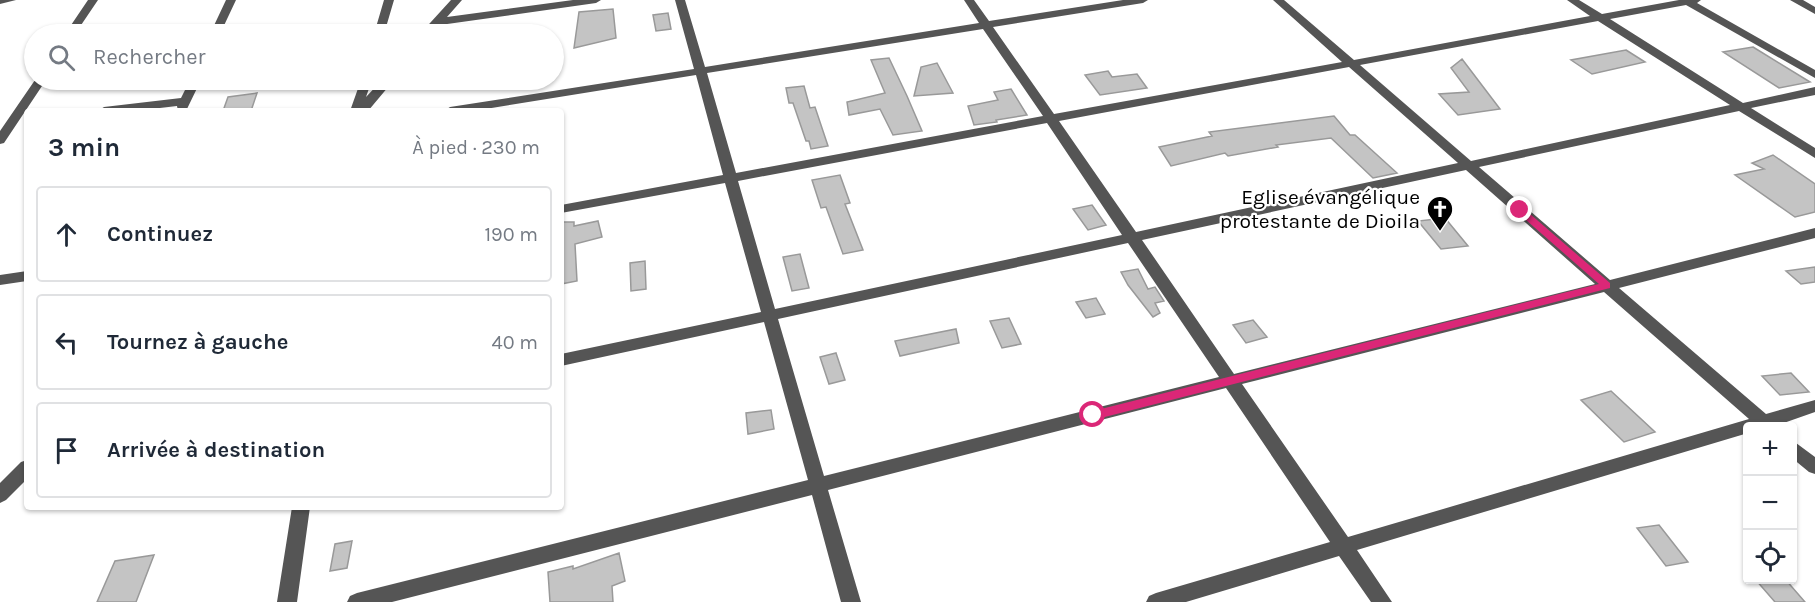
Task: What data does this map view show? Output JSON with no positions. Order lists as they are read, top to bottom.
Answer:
{
  "places": {
    "church": ["Eglise évangélique protestante de Dioila"]
  },
  "page": {
    "search": "Rechercher",
    "heading": ["3 min", "À pied · 230 m"],
    "list": [
      ["Continuez", "190 m"],
      ["Tournez à gauche", "40 m"],
      "Arrivée à destination"
    ],
    "map_buttons": ["+", "−"]
  }
}
